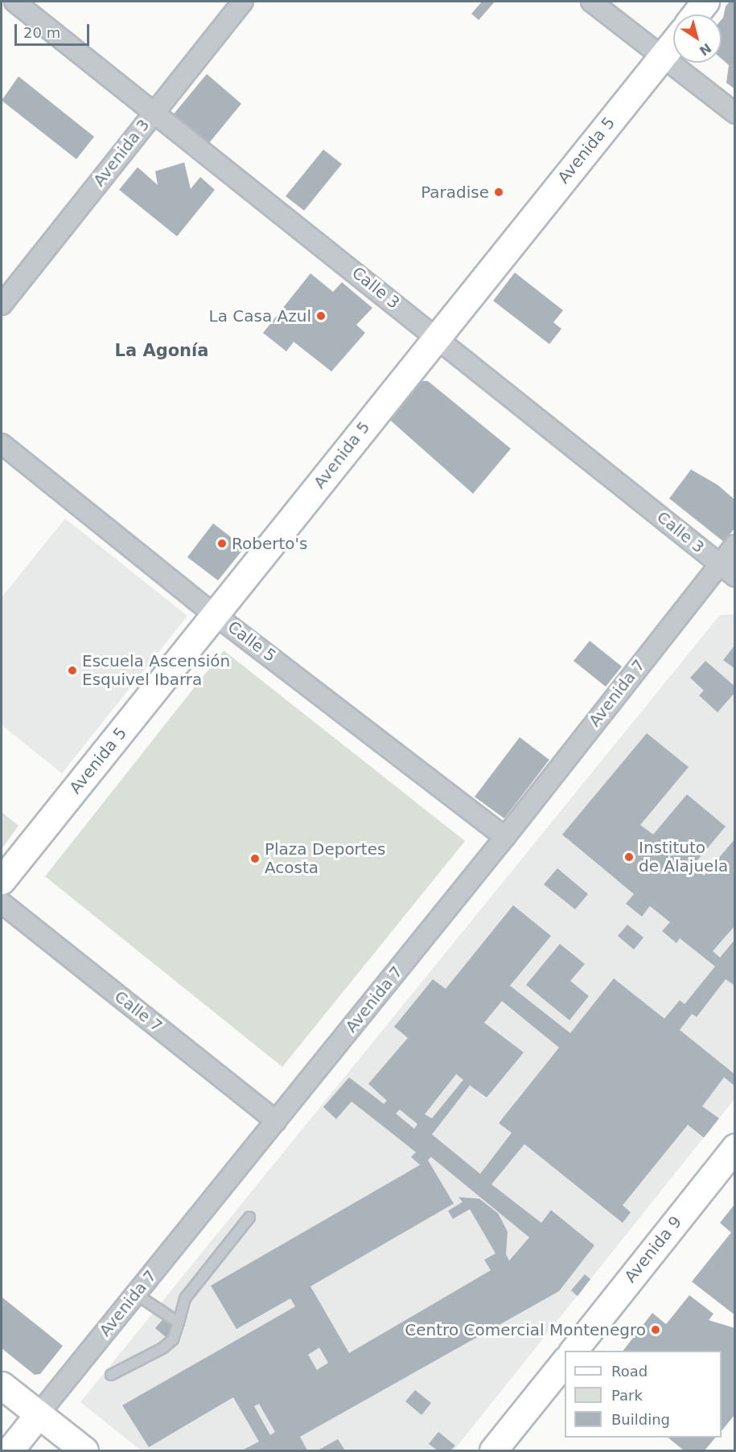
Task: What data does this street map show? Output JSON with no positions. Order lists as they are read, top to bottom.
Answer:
{
  "streets": {
    "street": [
      "Avenida 5",
      "Avenida 3",
      "Calle 3",
      "Calle 5",
      "Avenida 7",
      "Calle 7",
      "Avenida 9"
    ]
  },
  "crossings": [
    ["Avenida 5", "Calle 3"],
    ["Avenida 5", "Calle 5"],
    ["Avenida 3", "Calle 3"],
    ["Calle 3", "Avenida 7"],
    ["Calle 5", "Avenida 7"],
    ["Avenida 7", "Calle 7"]
  ],
  "districts": ["La Agonía"],
  "places": [
    "Paradise",
    "La Casa Azul",
    "Roberto's",
    "Escuela Ascensión Esquivel Ibarra",
    "Instituto de Alajuela",
    "Plaza Deportes Acosta",
    "Centro Comercial Montenegro"
  ],
  "legend": ["Road", "Park", "Building"],
  "scale_bar": "20 m",
  "north": "bottom right"
}
